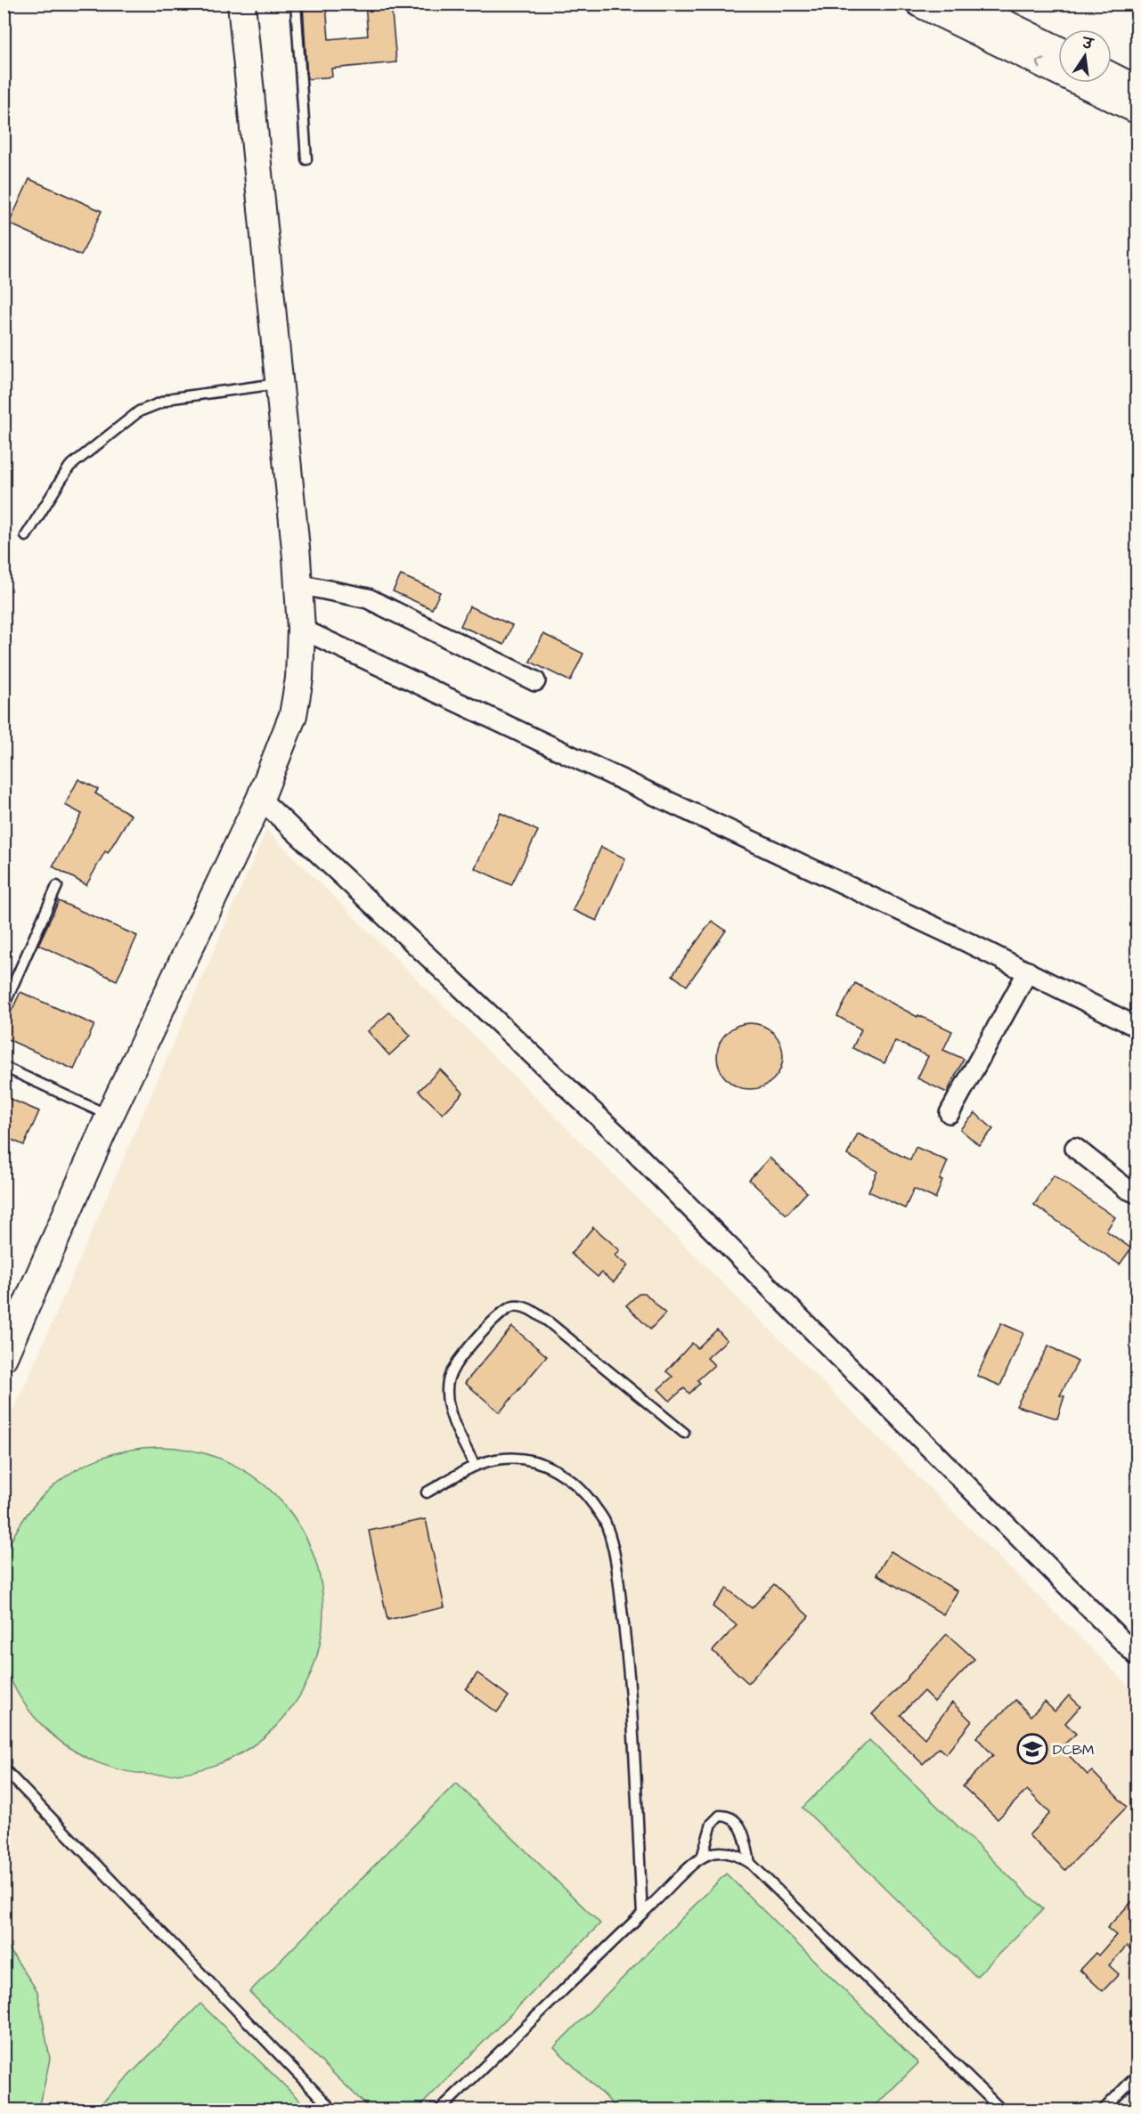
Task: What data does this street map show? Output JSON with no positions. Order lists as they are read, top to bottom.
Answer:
{
  "places": {
    "school or university": ["DCBM"]
  },
  "north": "top"
}
